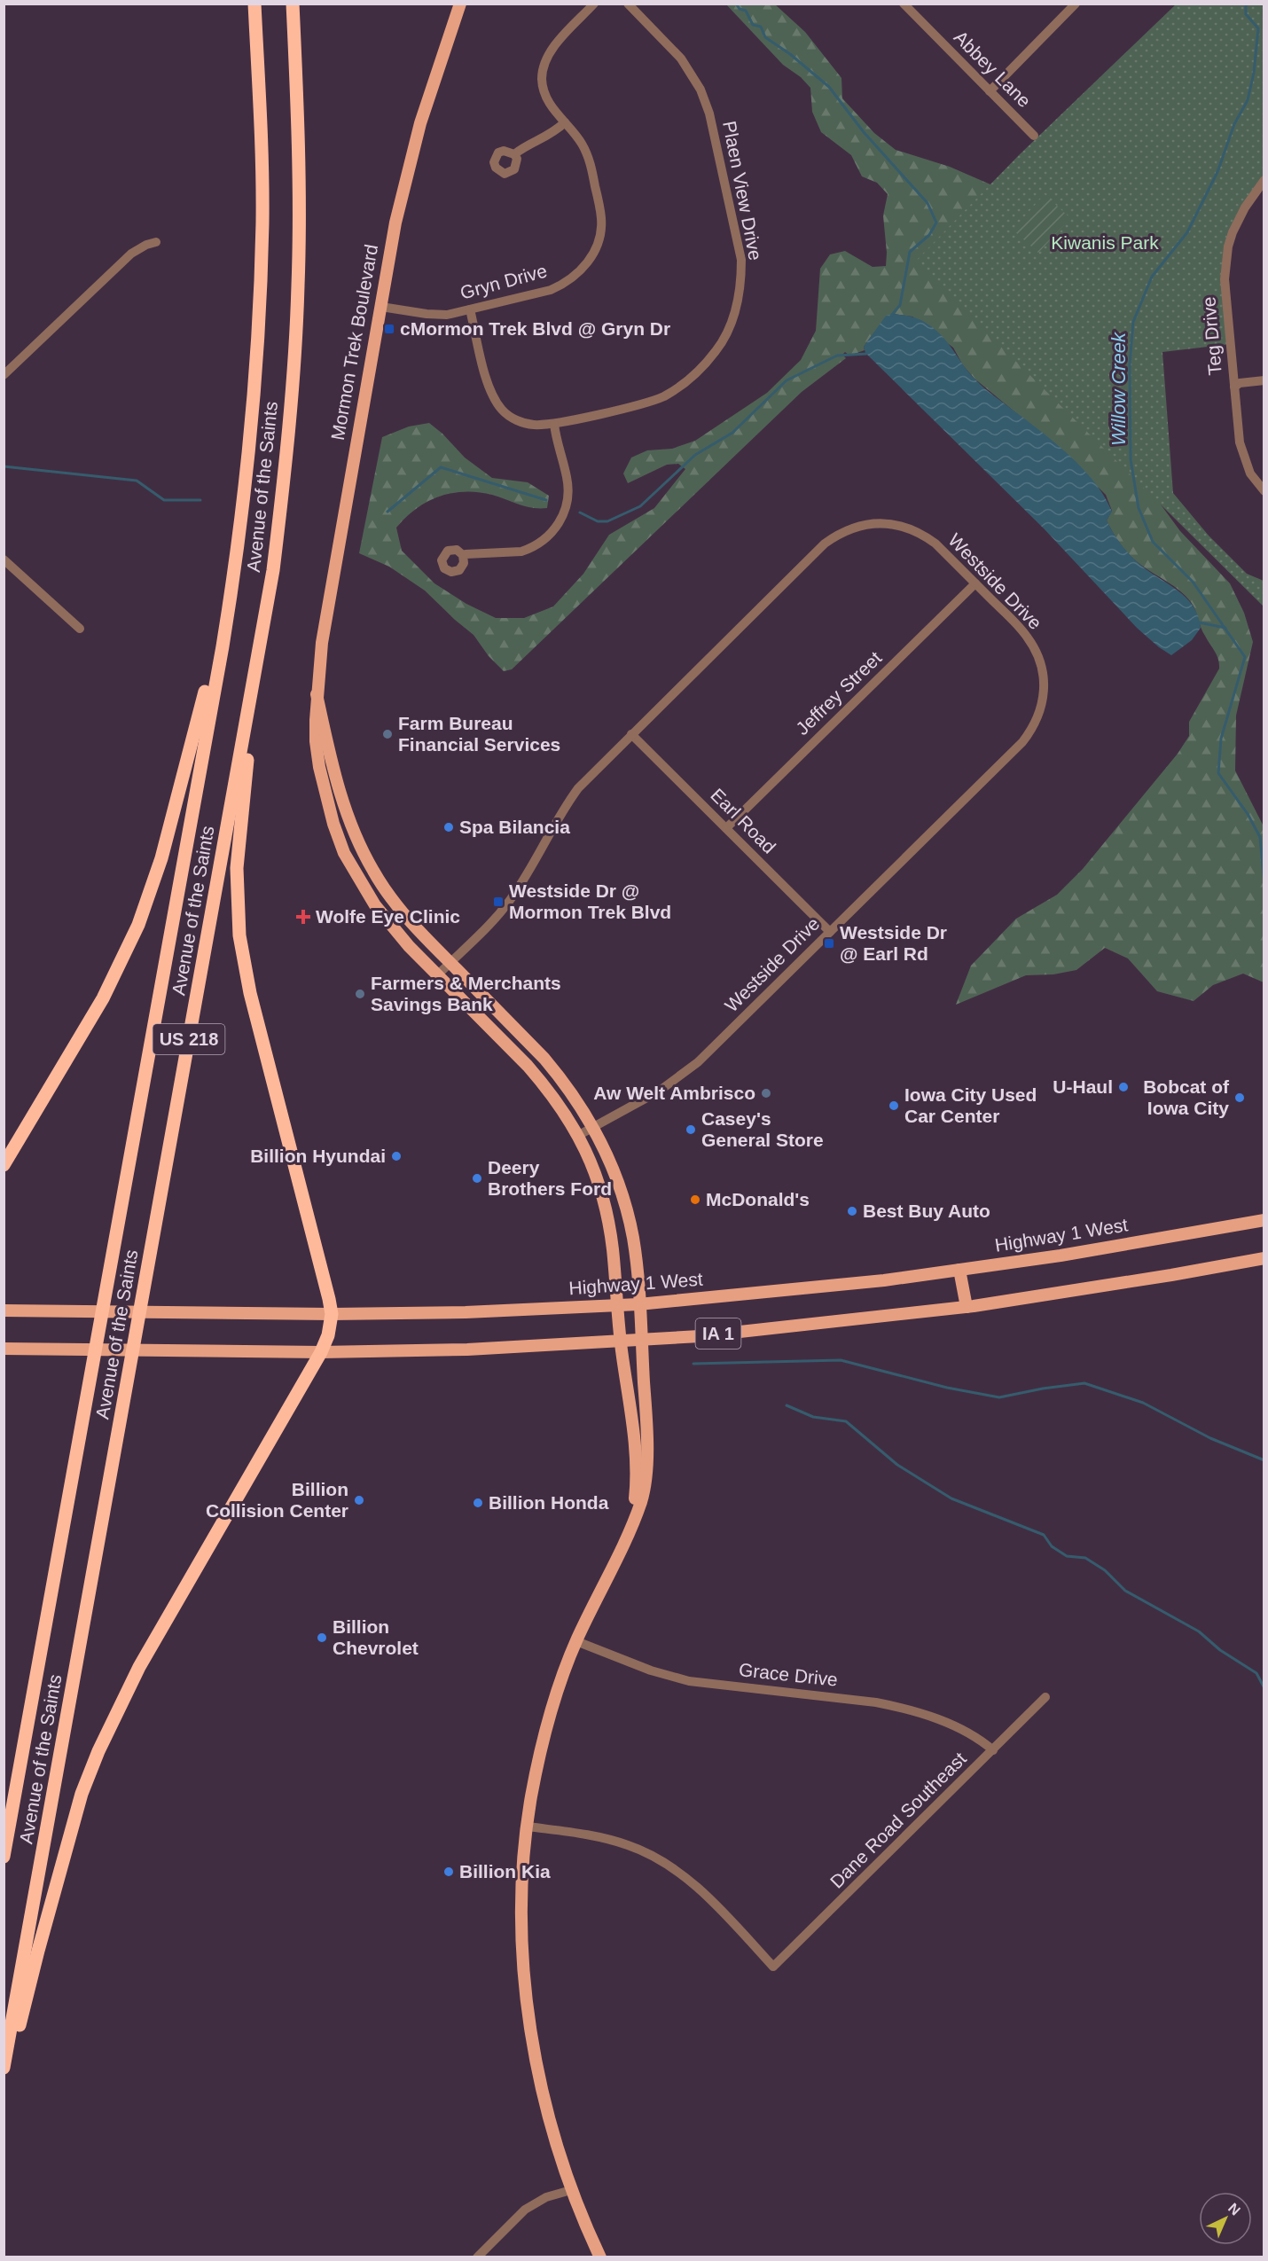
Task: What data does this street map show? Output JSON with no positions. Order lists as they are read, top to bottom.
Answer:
{
  "streets": {
    "highway": ["Avenue of the Saints", "US 218"],
    "main road": ["Mormon Trek Boulevard", "Highway 1 West", "IA 1"],
    "street": [
      "Abbey Lane",
      "Plaen View Drive",
      "Gryn Drive",
      "Teg Drive",
      "Westside Drive",
      "Jeffrey Street",
      "Earl Road",
      "Grace Drive",
      "Dane Road Southeast"
    ]
  },
  "crossings": [
    ["Plaen View Drive", "Gryn Drive"],
    ["Gryn Drive", "Mormon Trek Boulevard"],
    ["Mormon Trek Boulevard", "Westside Drive"],
    ["Mormon Trek Boulevard", "Highway 1 West"],
    ["Mormon Trek Boulevard", "IA 1"],
    ["Mormon Trek Boulevard", "Grace Drive"],
    ["Mormon Trek Boulevard", "Dane Road Southeast"],
    ["Westside Drive", "Jeffrey Street"],
    ["Westside Drive", "Earl Road"],
    ["Jeffrey Street", "Earl Road"],
    ["Grace Drive", "Dane Road Southeast"]
  ],
  "water": ["Willow Creek"],
  "parks": ["Kiwanis Park"],
  "places": {
    "transit": ["cMormon Trek Blvd @ Gryn Dr", "Westside Dr @ Mormon Trek Blvd", "Westside Dr @ Earl Rd"],
    "other": [
      "Farm Bureau Financial Services",
      "Spa Bilancia",
      "Farmers & Merchants Savings Bank",
      "U-Haul",
      "Aw Welt Ambrisco",
      "Bobcat of Iowa City",
      "Iowa City Used Car Center",
      "Casey's General Store",
      "Billion Hyundai",
      "Deery Brothers Ford",
      "McDonald's",
      "Best Buy Auto",
      "Billion Collision Center",
      "Billion Honda",
      "Billion Chevrolet",
      "Billion Kia"
    ],
    "health": ["Wolfe Eye Clinic"]
  },
  "north": "top right"
}
